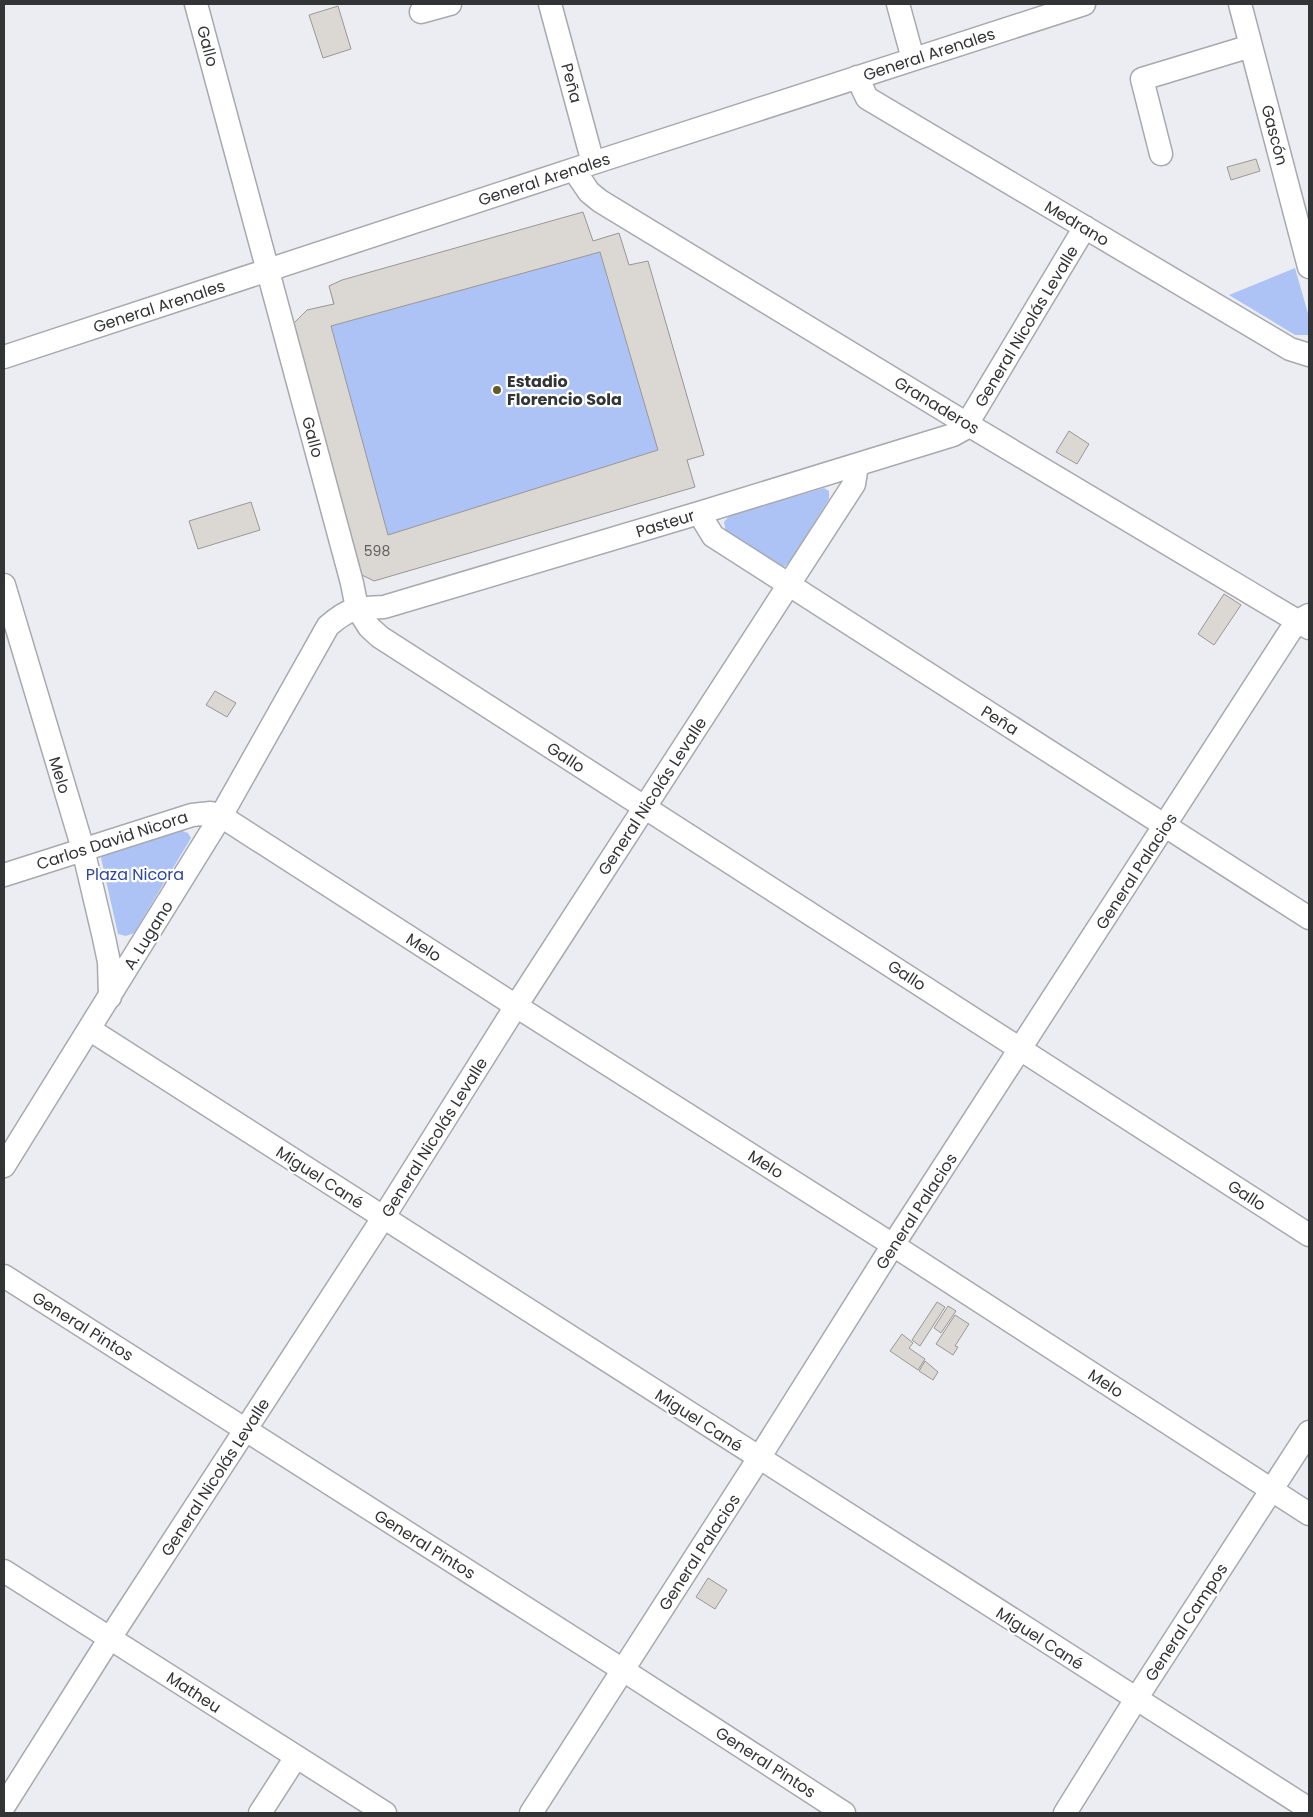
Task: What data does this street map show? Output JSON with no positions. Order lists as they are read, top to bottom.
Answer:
{
  "streets": {
    "street": [
      "Gallo",
      "General Arenales",
      "Peña",
      "Gascón",
      "Medrano",
      "General Nicolás Levalle",
      "Granaderos",
      "Pasteur",
      "Melo",
      "Carlos David Nicora",
      "General Palacios",
      "A. Lugano",
      "Miguel Cané",
      "General Pintos",
      "General Campos",
      "Matheu"
    ]
  },
  "crossings": [
    ["Gallo", "General Arenales"],
    ["Gallo", "General Nicolás Levalle"],
    ["Gallo", "Pasteur"],
    ["Gallo", "General Palacios"],
    ["Gallo", "A. Lugano"],
    ["General Arenales", "Peña"],
    ["General Arenales", "Medrano"],
    ["General Arenales", "Granaderos"],
    ["Peña", "General Nicolás Levalle"],
    ["Peña", "Granaderos"],
    ["Peña", "Pasteur"],
    ["Peña", "General Palacios"],
    ["Medrano", "General Nicolás Levalle"],
    ["General Nicolás Levalle", "Granaderos"],
    ["General Nicolás Levalle", "Pasteur"],
    ["General Nicolás Levalle", "Melo"],
    ["General Nicolás Levalle", "Miguel Cané"],
    ["General Nicolás Levalle", "General Pintos"],
    ["General Nicolás Levalle", "Matheu"],
    ["Granaderos", "Pasteur"],
    ["Granaderos", "General Palacios"],
    ["Pasteur", "A. Lugano"],
    ["Melo", "Carlos David Nicora"],
    ["Melo", "General Palacios"],
    ["Melo", "A. Lugano"],
    ["Melo", "General Campos"],
    ["Carlos David Nicora", "A. Lugano"],
    ["General Palacios", "Miguel Cané"],
    ["General Palacios", "General Pintos"],
    ["A. Lugano", "Miguel Cané"],
    ["Miguel Cané", "General Campos"]
  ],
  "parks": ["Plaza Nicora"],
  "places": ["Estadio Florencio Sola"],
  "house_numbers": ["598"]
}
